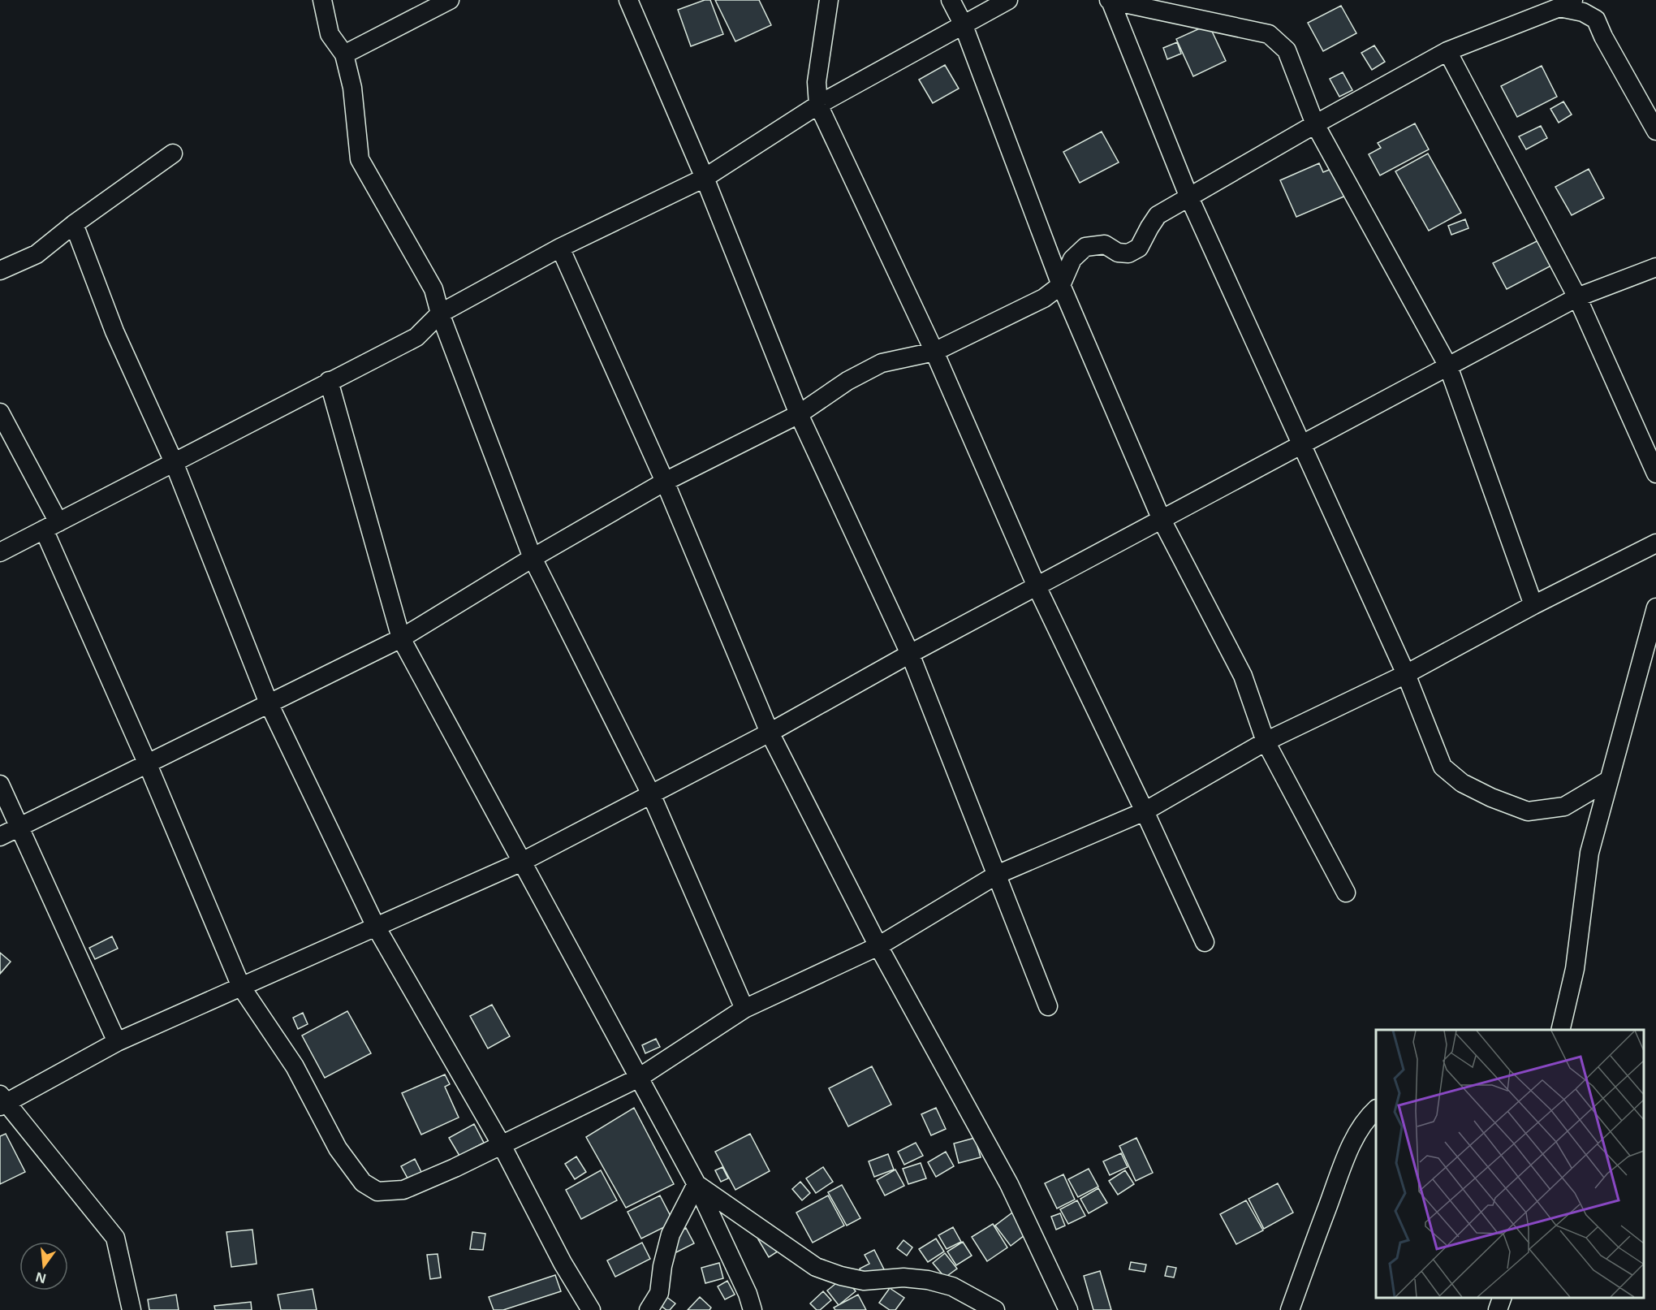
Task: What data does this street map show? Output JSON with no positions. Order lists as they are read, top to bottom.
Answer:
{
  "north": "bottom"
}
